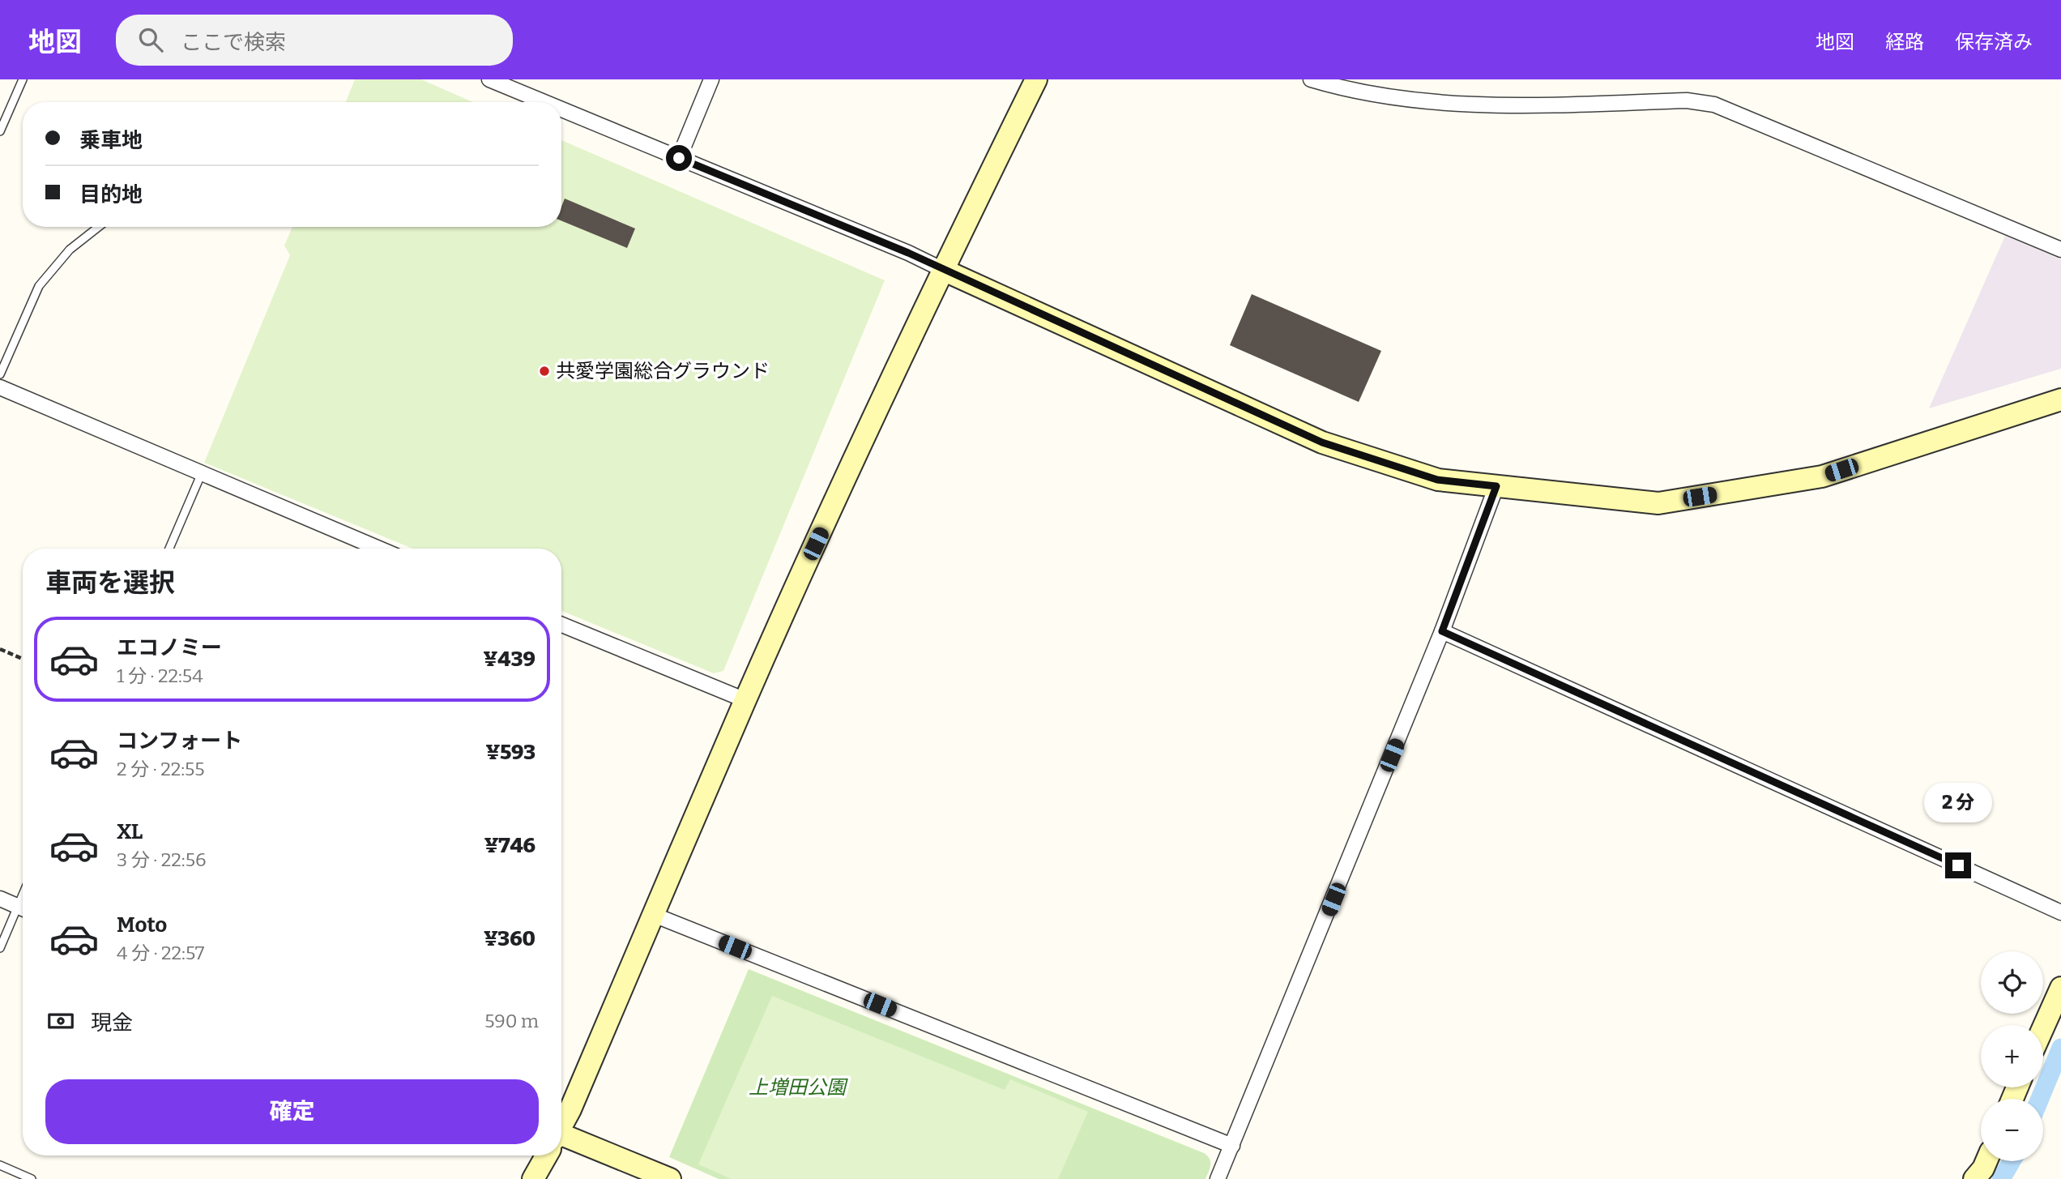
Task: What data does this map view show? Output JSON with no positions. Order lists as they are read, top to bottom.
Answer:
{
  "parks": ["上増田公園"],
  "places": ["共愛学園総合グラウンド"],
  "page": {
    "header": "地図",
    "search": "ここで検索",
    "nav": ["地図", "経路", "保存済み"],
    "banner": ["乗車地", "目的地"],
    "heading": "車両を選択",
    "list": [
      {
        "name": "エコノミー",
        "note": "1 分 · 22:54",
        "value": "¥439"
      },
      {
        "name": "コンフォート",
        "note": "2 分 · 22:55",
        "value": "¥593"
      },
      {
        "name": "XL",
        "note": "3 分 · 22:56",
        "value": "¥746"
      },
      {
        "name": "Moto",
        "note": "4 分 · 22:57",
        "value": "¥360"
      }
    ],
    "bubble": "2 分",
    "map_buttons": ["+", "−"],
    "pay": ["現金", "590 m"],
    "buttons": "確定"
  }
}
